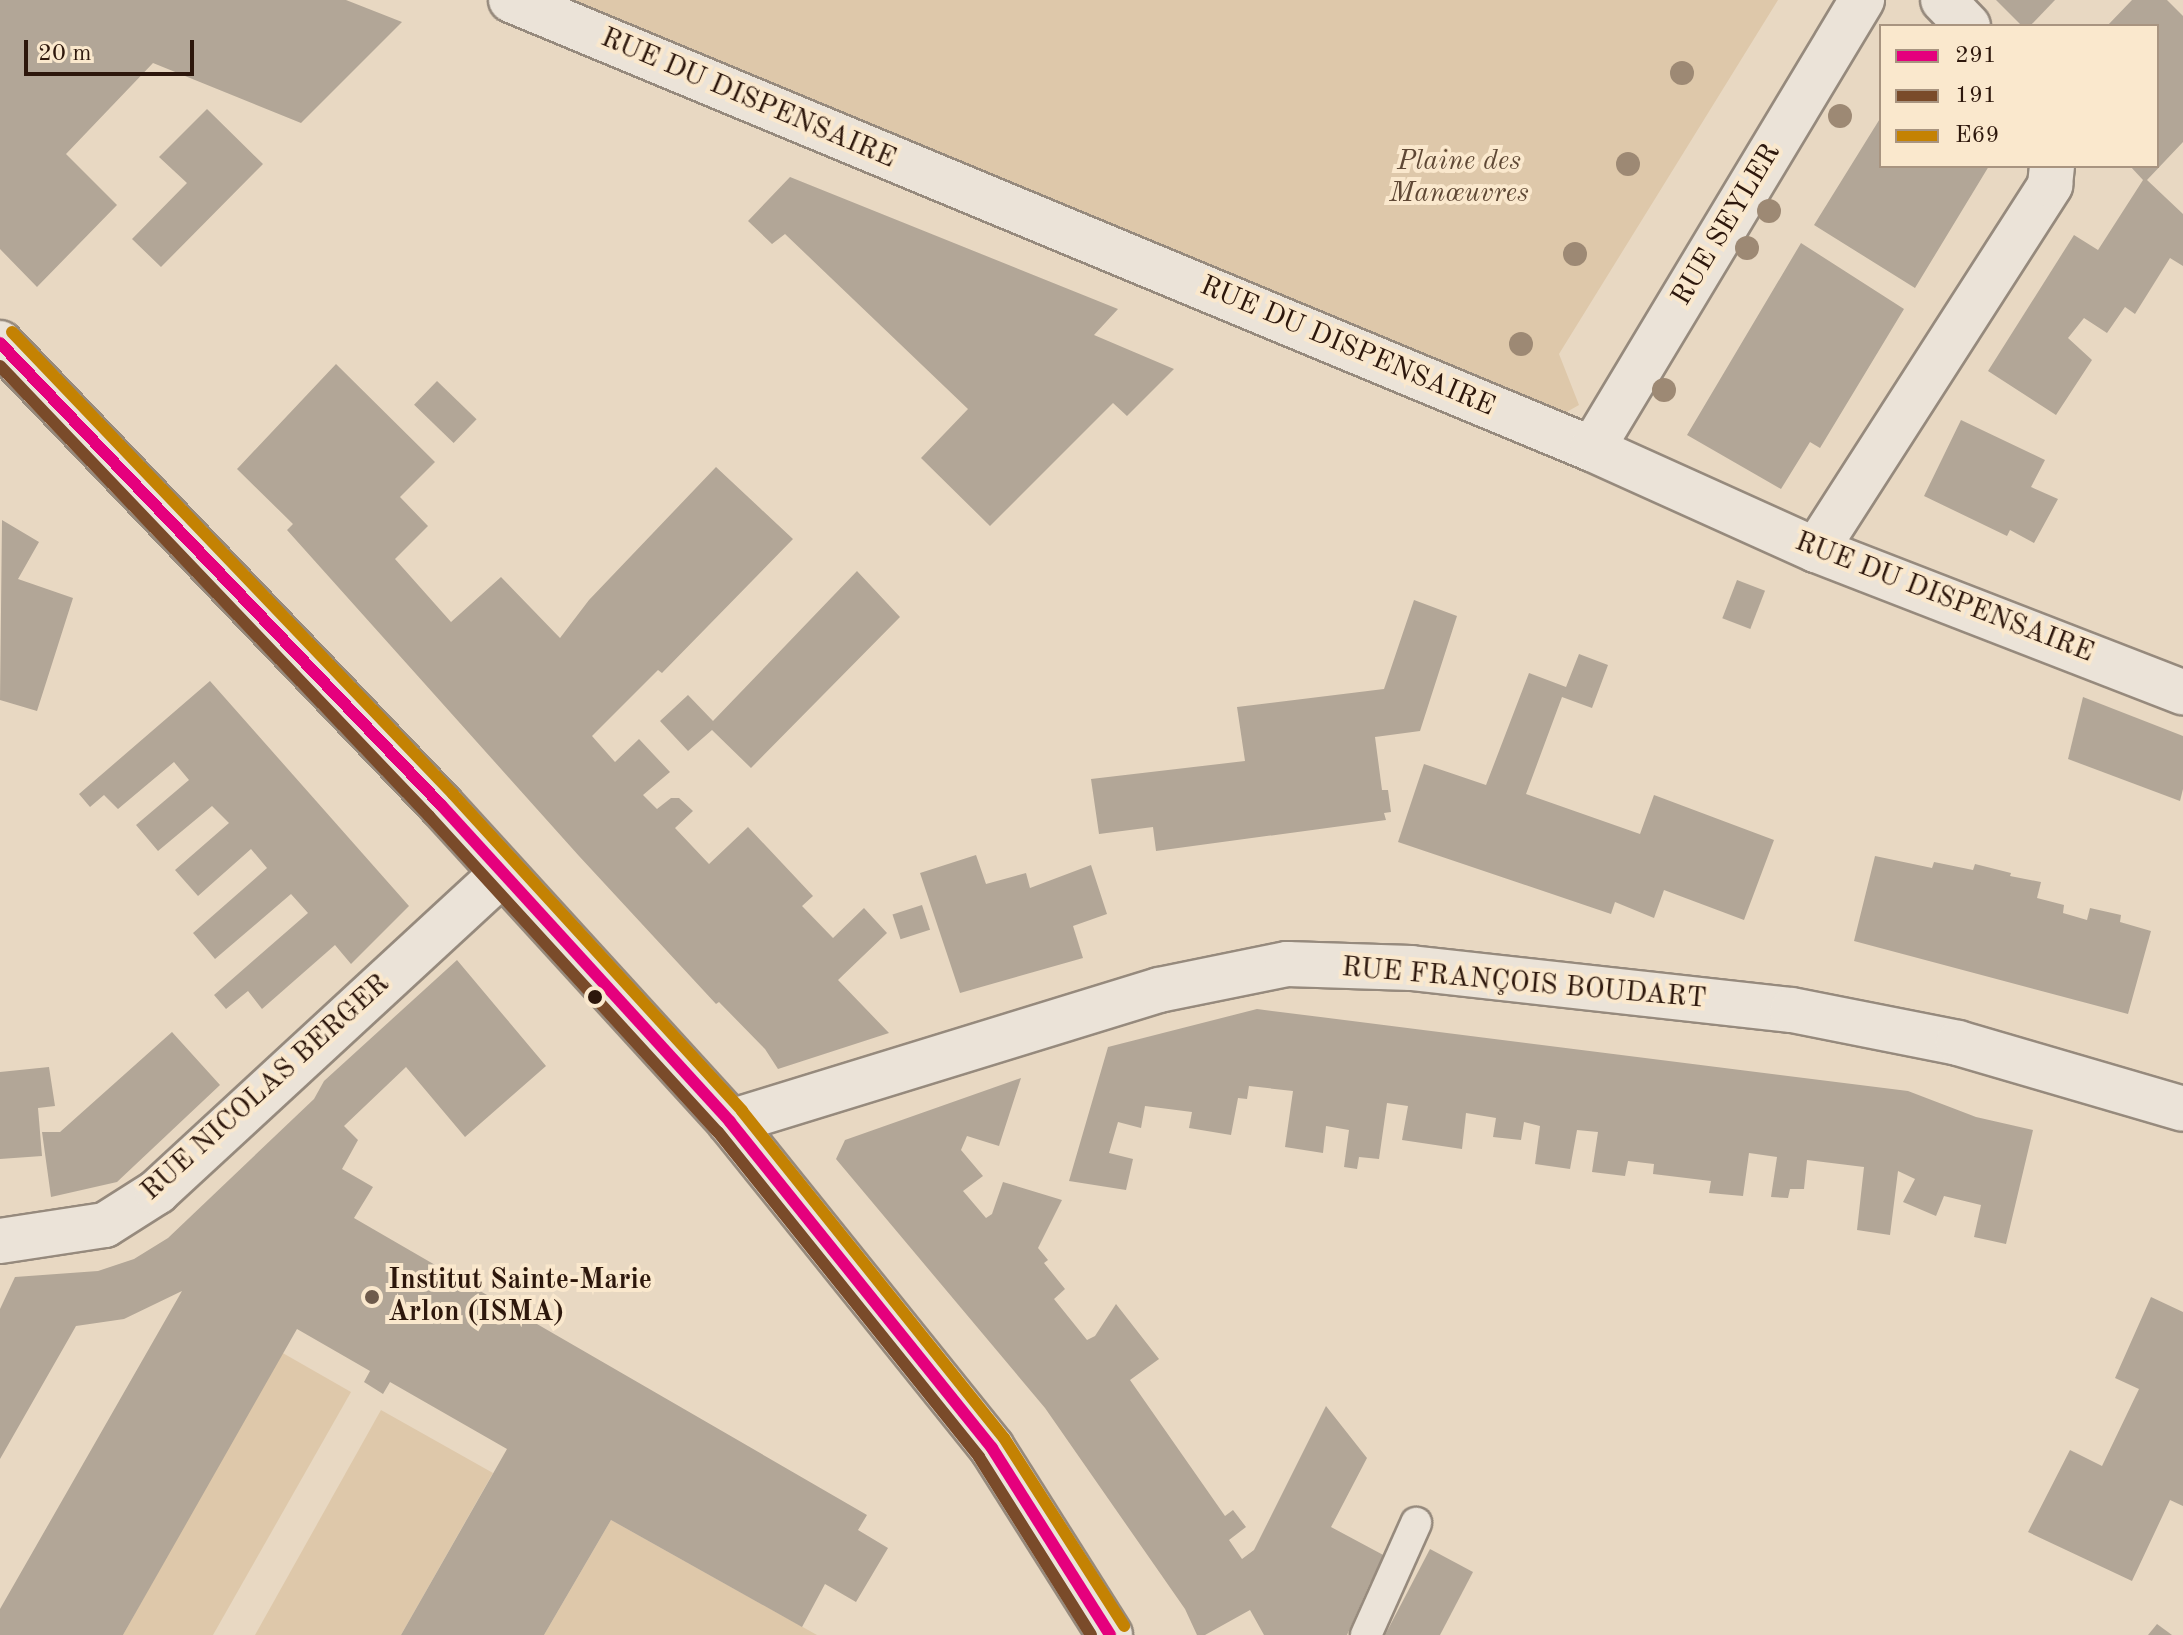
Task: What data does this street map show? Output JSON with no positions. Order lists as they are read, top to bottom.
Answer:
{
  "streets": {
    "street": [
      "RUE DU DISPENSAIRE",
      "RUE SEYLER",
      "RUE FRANÇOIS BOUDART",
      "RUE NICOLAS BERGER"
    ]
  },
  "crossings": [
    ["RUE DU DISPENSAIRE", "RUE SEYLER"]
  ],
  "parks": ["Plaine des Manœuvres"],
  "places": ["Institut Sainte-Marie Arlon (ISMA)"],
  "lines": ["transit line E69", "transit line 291", "transit line 191"],
  "legend": ["291", "191", "E69"],
  "scale_bar": "20 m"
}
